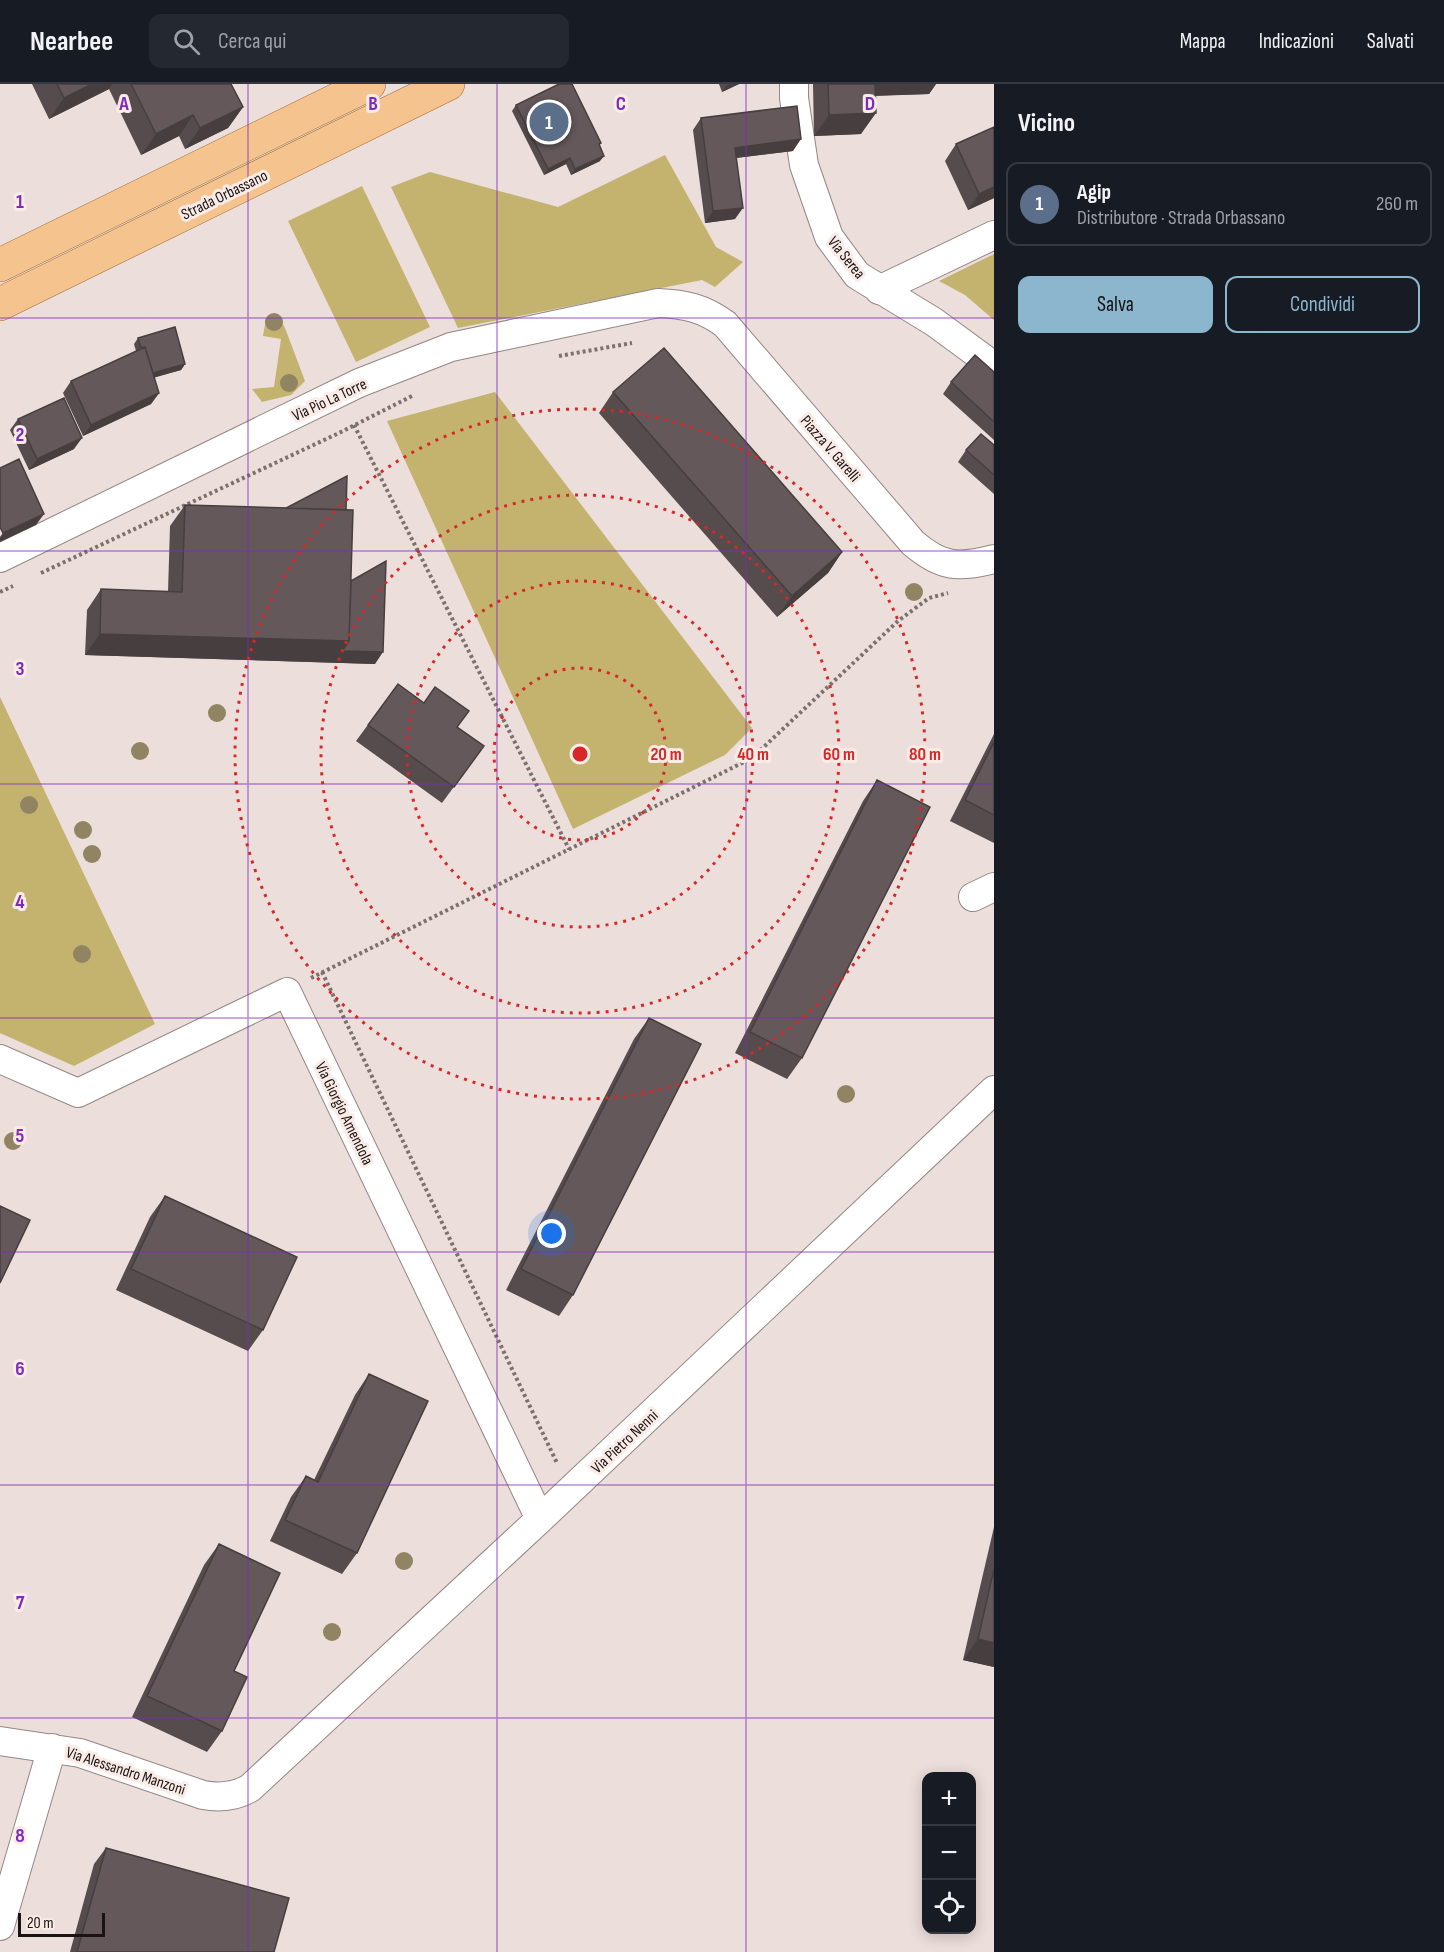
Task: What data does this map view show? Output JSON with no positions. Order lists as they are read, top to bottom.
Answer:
{
  "streets": {
    "main road": ["Strada Orbassano"],
    "street": [
      "Via Serea",
      "Via Pio La Torre",
      "Piazza V. Garelli",
      "Via Giorgio Amendola",
      "Via Pietro Nenni",
      "Via Alessandro Manzoni"
    ]
  },
  "crossings": [
    ["Via Pio La Torre", "Piazza V. Garelli"],
    ["Via Giorgio Amendola", "Via Pietro Nenni"],
    ["Via Pietro Nenni", "Via Alessandro Manzoni"]
  ],
  "scale_bar": "20 m",
  "page": {
    "header": "Nearbee",
    "search": "Cerca qui",
    "nav": ["Mappa", "Indicazioni", "Salvati"],
    "heading": "Vicino",
    "pins": "1",
    "list": [
      {
        "mark": "1",
        "name": "Agip",
        "note": "Distributore · Strada Orbassano",
        "value": "260 m"
      }
    ],
    "buttons": ["Salva", "Condividi"],
    "map_buttons": ["+", "−"],
    "scale": "20 m"
  },
  "grid": {
    "columns": [
      "A",
      "B",
      "C",
      "D"
    ],
    "rows": [
      "1",
      "2",
      "3",
      "4",
      "5",
      "6",
      "7",
      "8"
    ]
  },
  "rings": [
    "20 m",
    "40 m",
    "60 m",
    "80 m"
  ]
}
